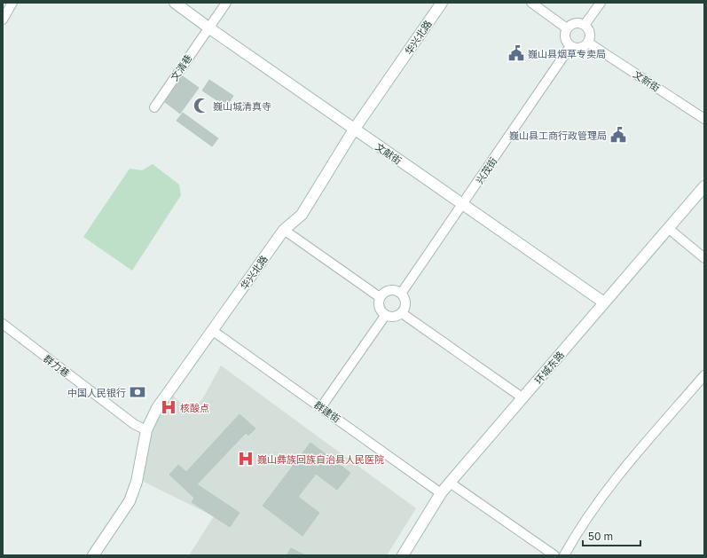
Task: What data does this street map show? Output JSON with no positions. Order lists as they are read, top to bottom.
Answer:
{
  "streets": {
    "main road": ["华兴北路", "文献街", "环城东路"],
    "street": [
      "文清巷",
      "文新街",
      "兴茂街",
      "群力巷",
      "群建街"
    ]
  },
  "crossings": [
    ["华兴北路", "文献街"],
    ["华兴北路", "群力巷"],
    ["华兴北路", "群建街"],
    ["文清巷", "文献街"],
    ["文新街", "兴茂街"],
    ["文献街", "兴茂街"],
    ["文献街", "环城东路"],
    ["环城东路", "群建街"]
  ],
  "places": {
    "public building": ["巍山县烟草专卖局", "巍山县工商行政管理局"],
    "mosque": ["巍山城清真寺"],
    "bank": ["中国人民银行"],
    "hospital": ["核酸点", "巍山彝族回族自治县人民医院"]
  },
  "scale_bar": "50 m"
}
